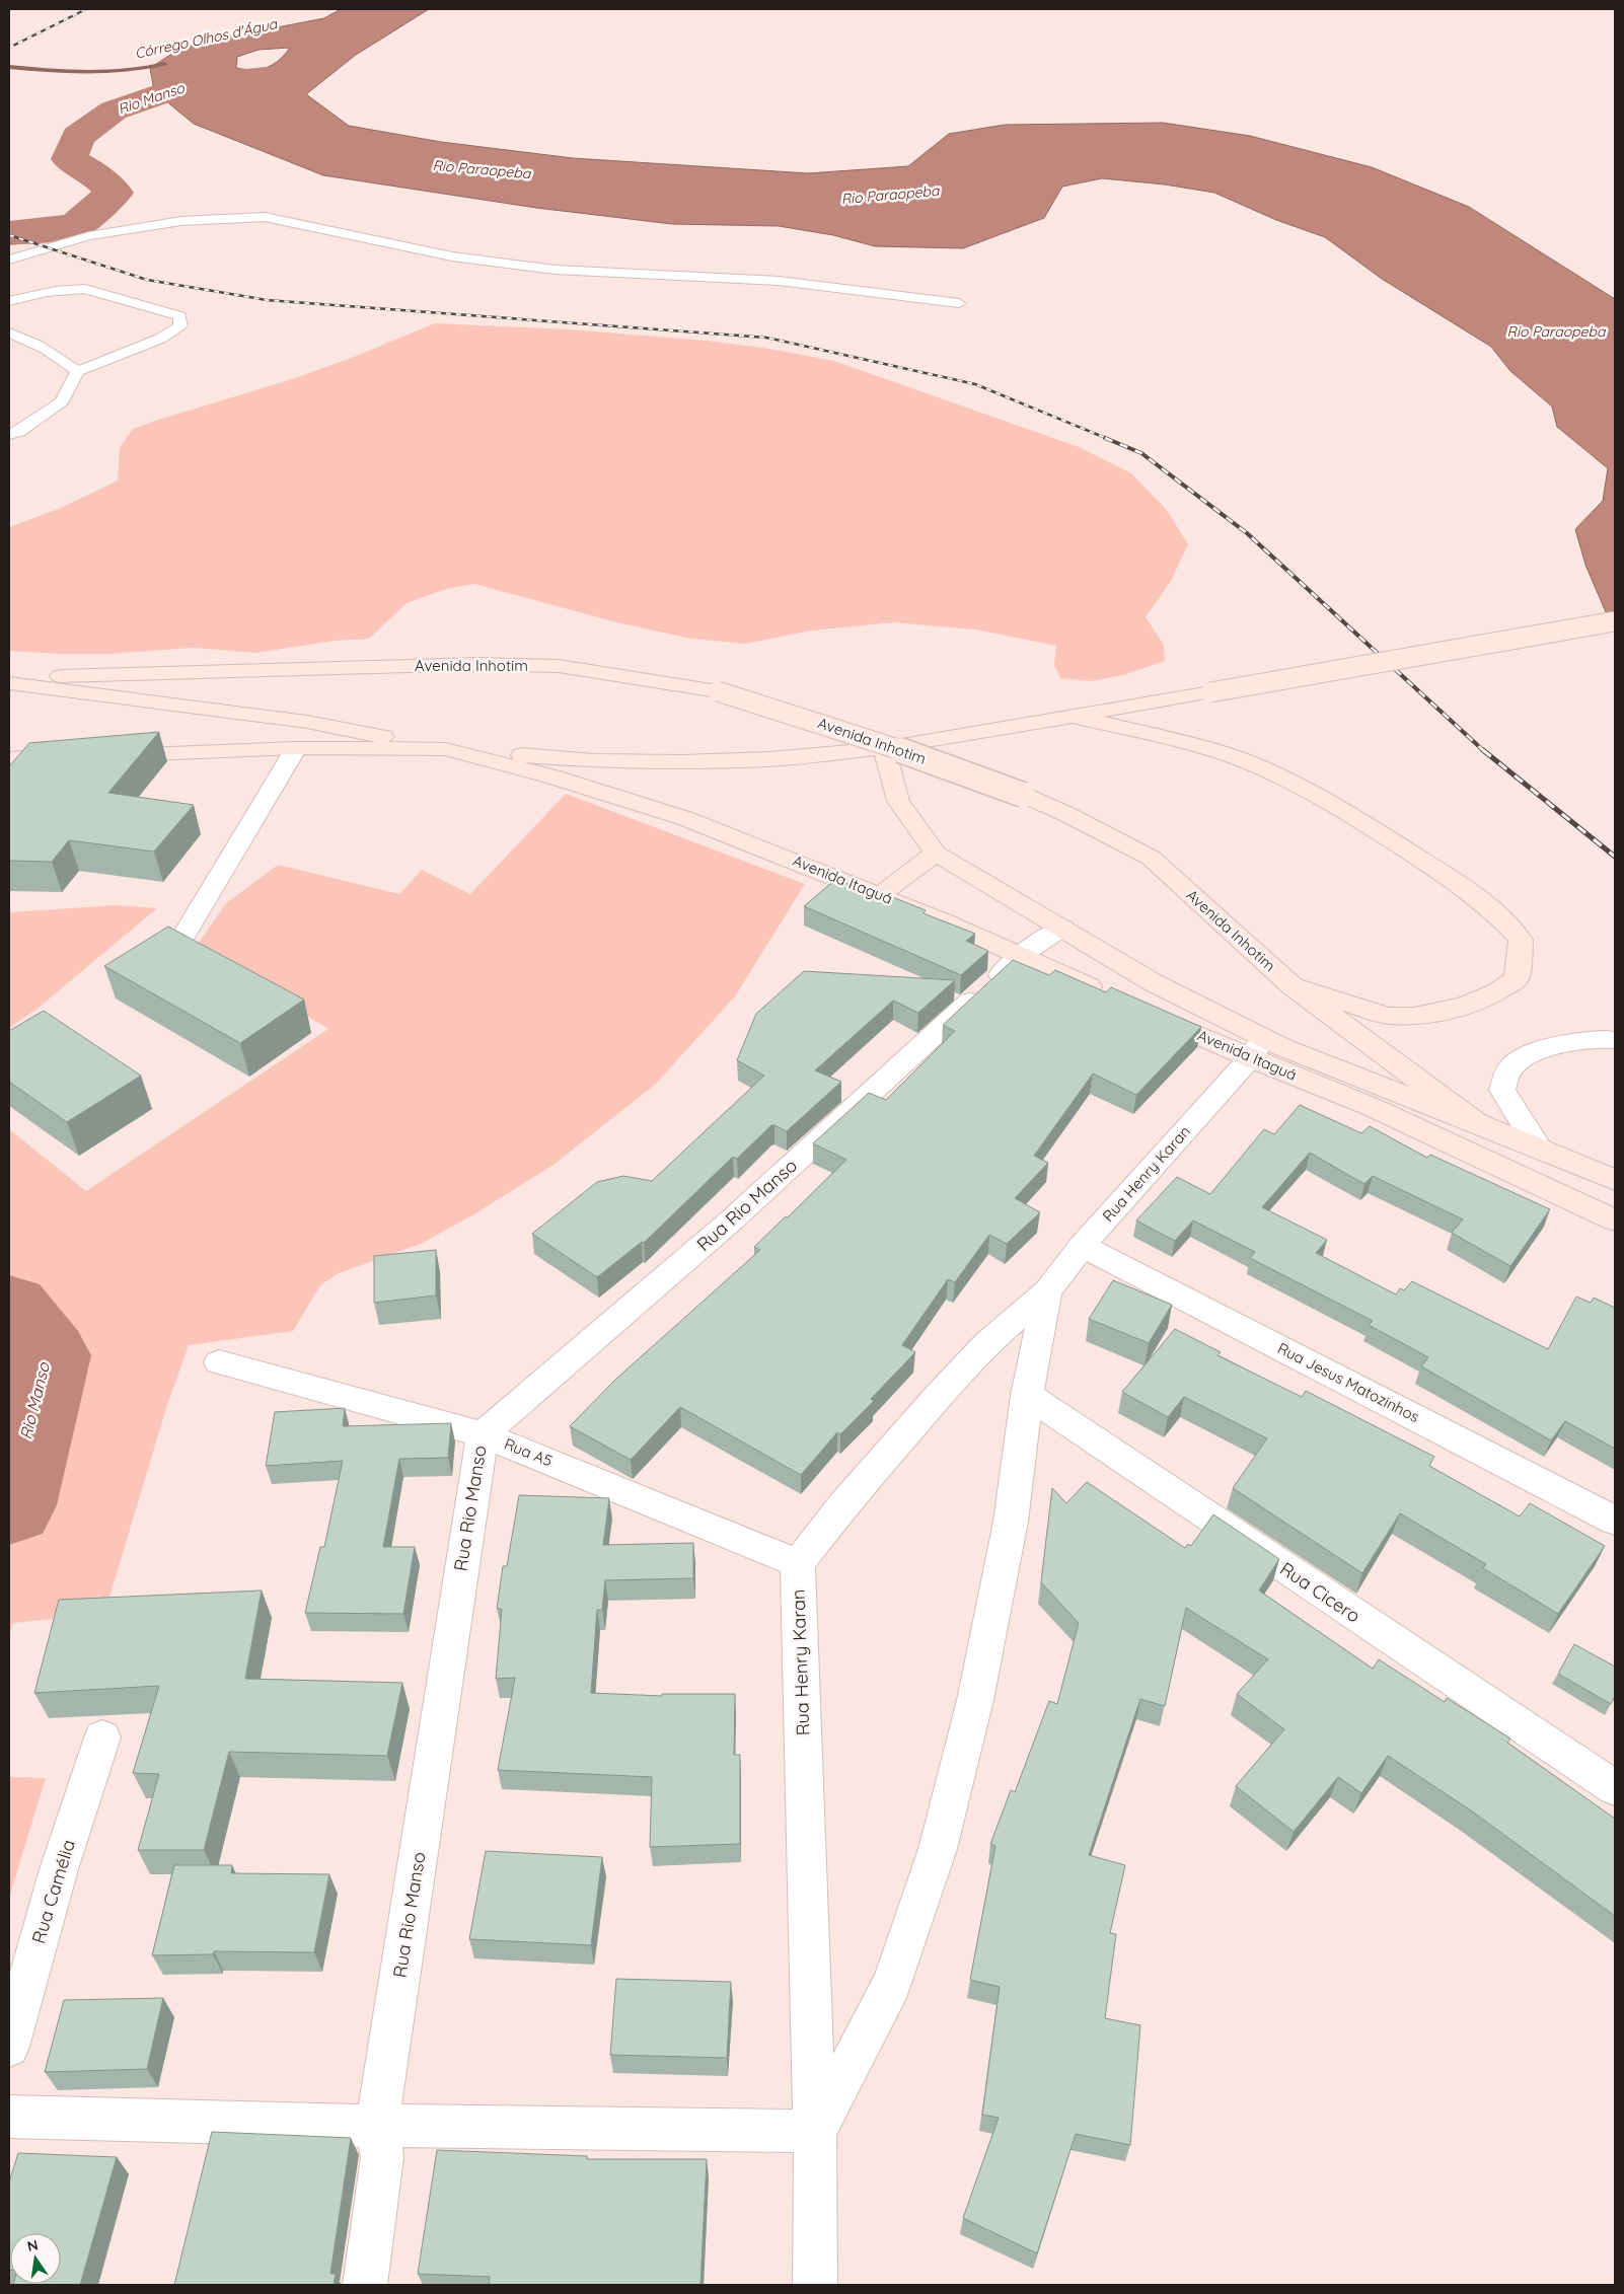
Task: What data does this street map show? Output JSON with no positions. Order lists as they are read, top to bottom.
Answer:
{
  "streets": {
    "main road": ["Avenida Inhotim", "Avenida Itaguá"],
    "street": [
      "Rua Henry Karan",
      "Rua Rio Manso",
      "Rua Jesus Matozinhos",
      "Rua A5",
      "Rua Cicero",
      "Rua Camélia"
    ]
  },
  "crossings": [
    ["Avenida Itaguá", "Rua Henry Karan"],
    ["Avenida Itaguá", "Rua Rio Manso"],
    ["Rua Henry Karan", "Rua Jesus Matozinhos"],
    ["Rua Henry Karan", "Rua A5"],
    ["Rua Henry Karan", "Rua Cicero"],
    ["Rua Rio Manso", "Rua A5"]
  ],
  "water": ["Córrego Olhos d'Água", "Rio Manso", "Rio Paraopeba"],
  "north": "top"
}
